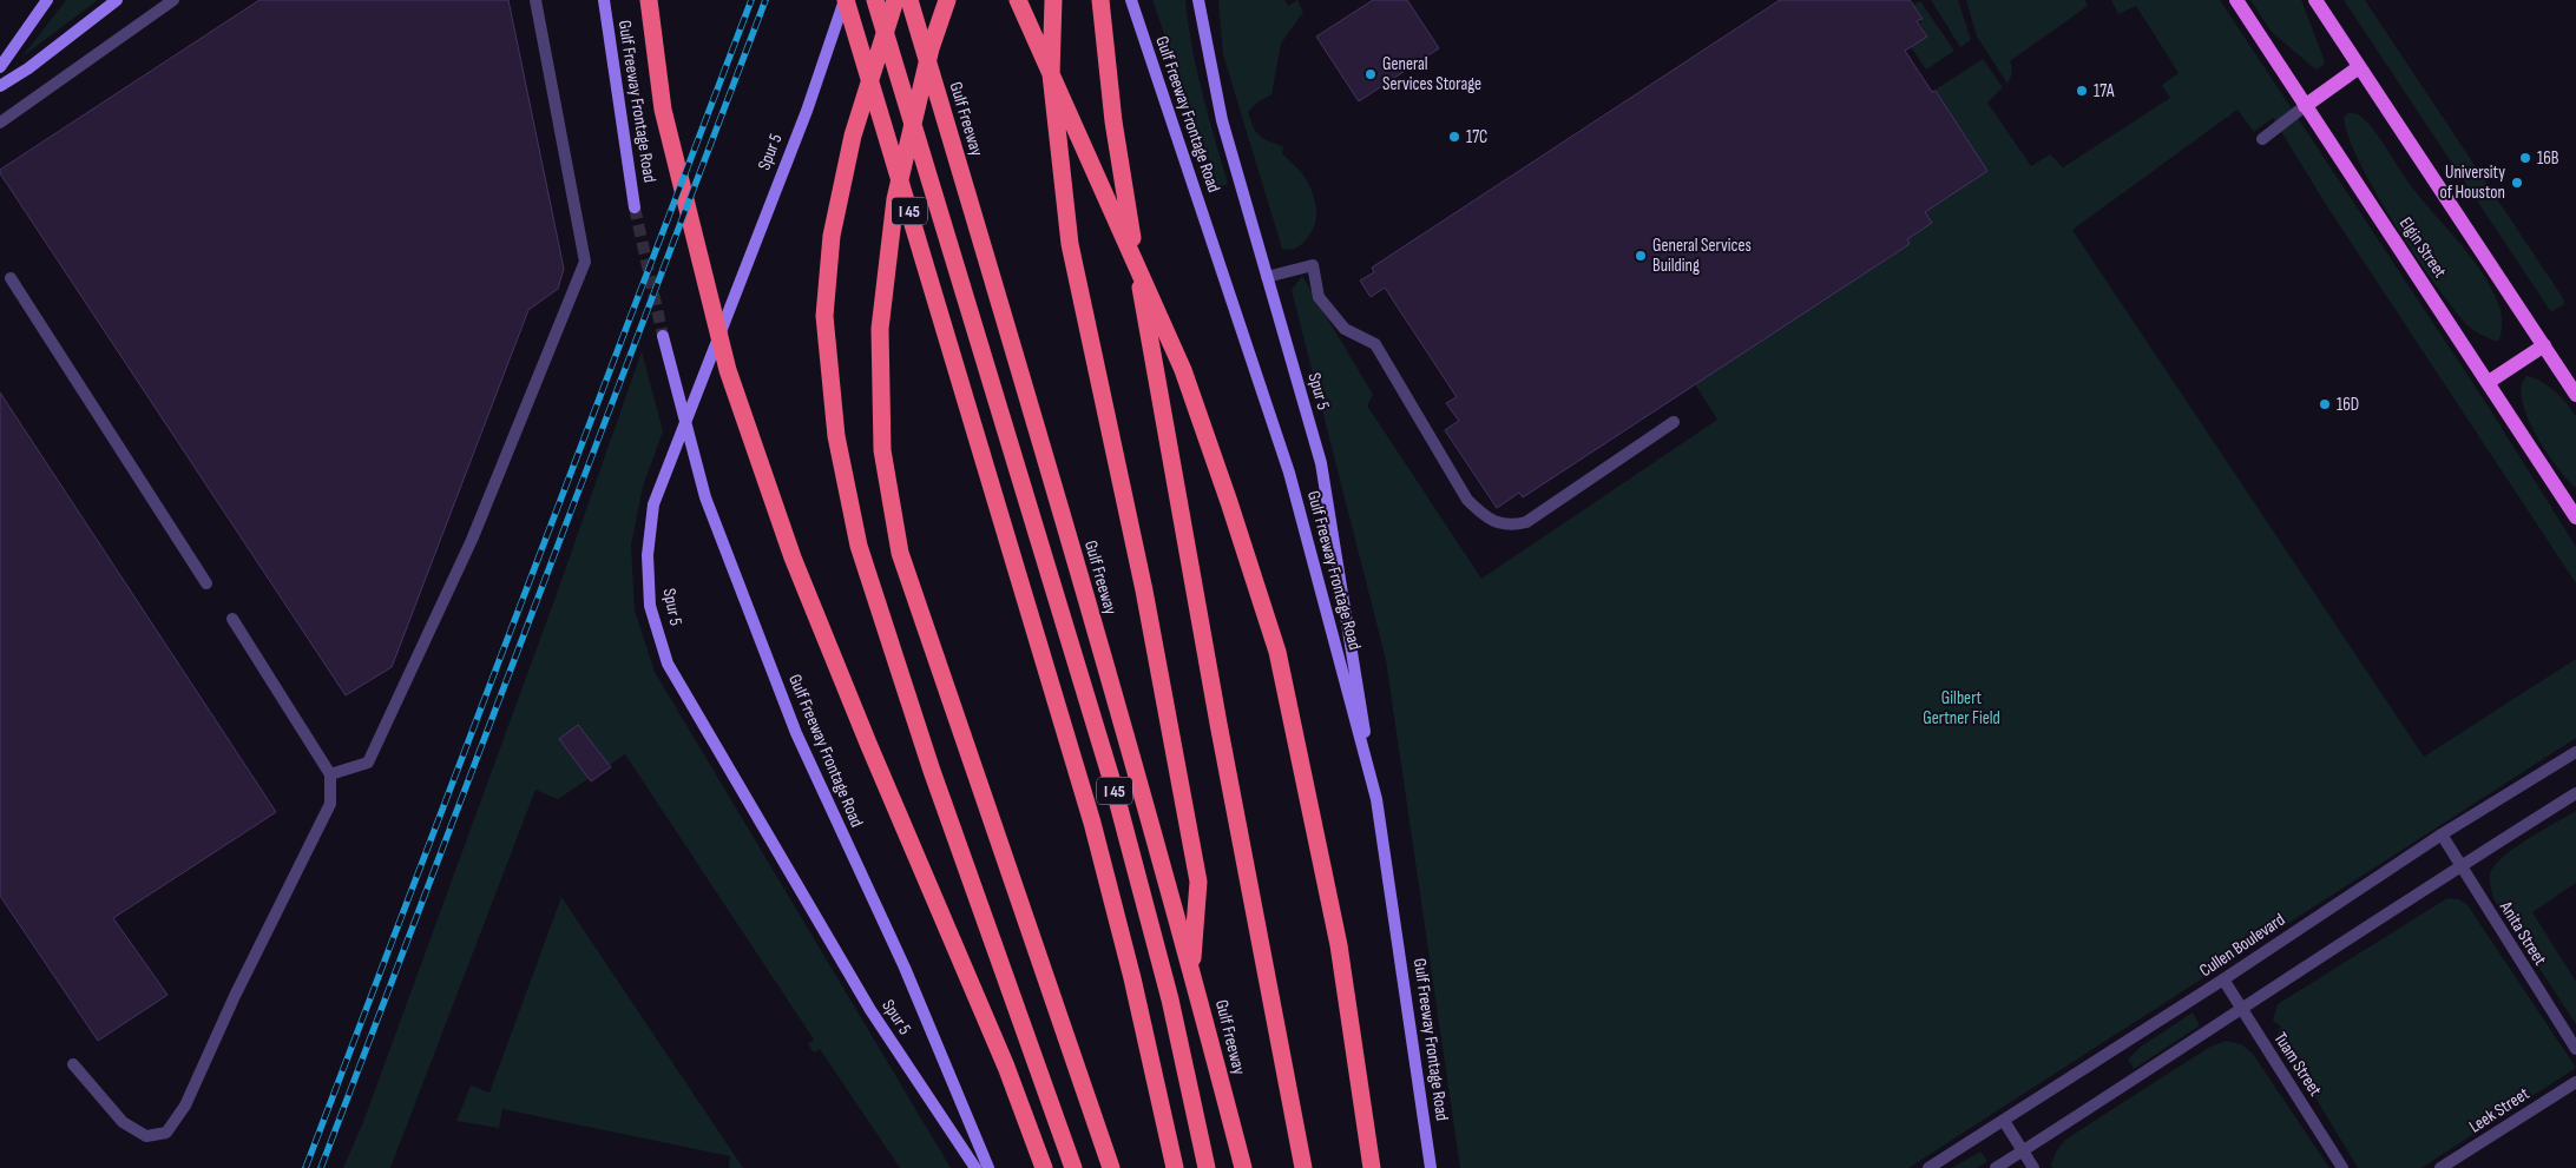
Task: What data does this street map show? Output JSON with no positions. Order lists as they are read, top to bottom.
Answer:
{
  "streets": {
    "highway": ["Gulf Freeway", "I 45"],
    "main road": ["Gulf Freeway Frontage Road", "Spur 5", "Elgin Street"],
    "street": [
      "Anita Street",
      "Cullen Boulevard",
      "Tuam Street",
      "Leek Street"
    ]
  },
  "crossings": [
    ["Gulf Freeway Frontage Road", "Spur 5"],
    ["Spur 5", "I 45"],
    ["Anita Street", "Cullen Boulevard"],
    ["Cullen Boulevard", "Tuam Street"]
  ],
  "parks": ["Gilbert Gertner Field"],
  "places": [
    "General Services Storage",
    "17A",
    "17C",
    "16B",
    "University of Houston",
    "General Services Building",
    "16D"
  ]
}
